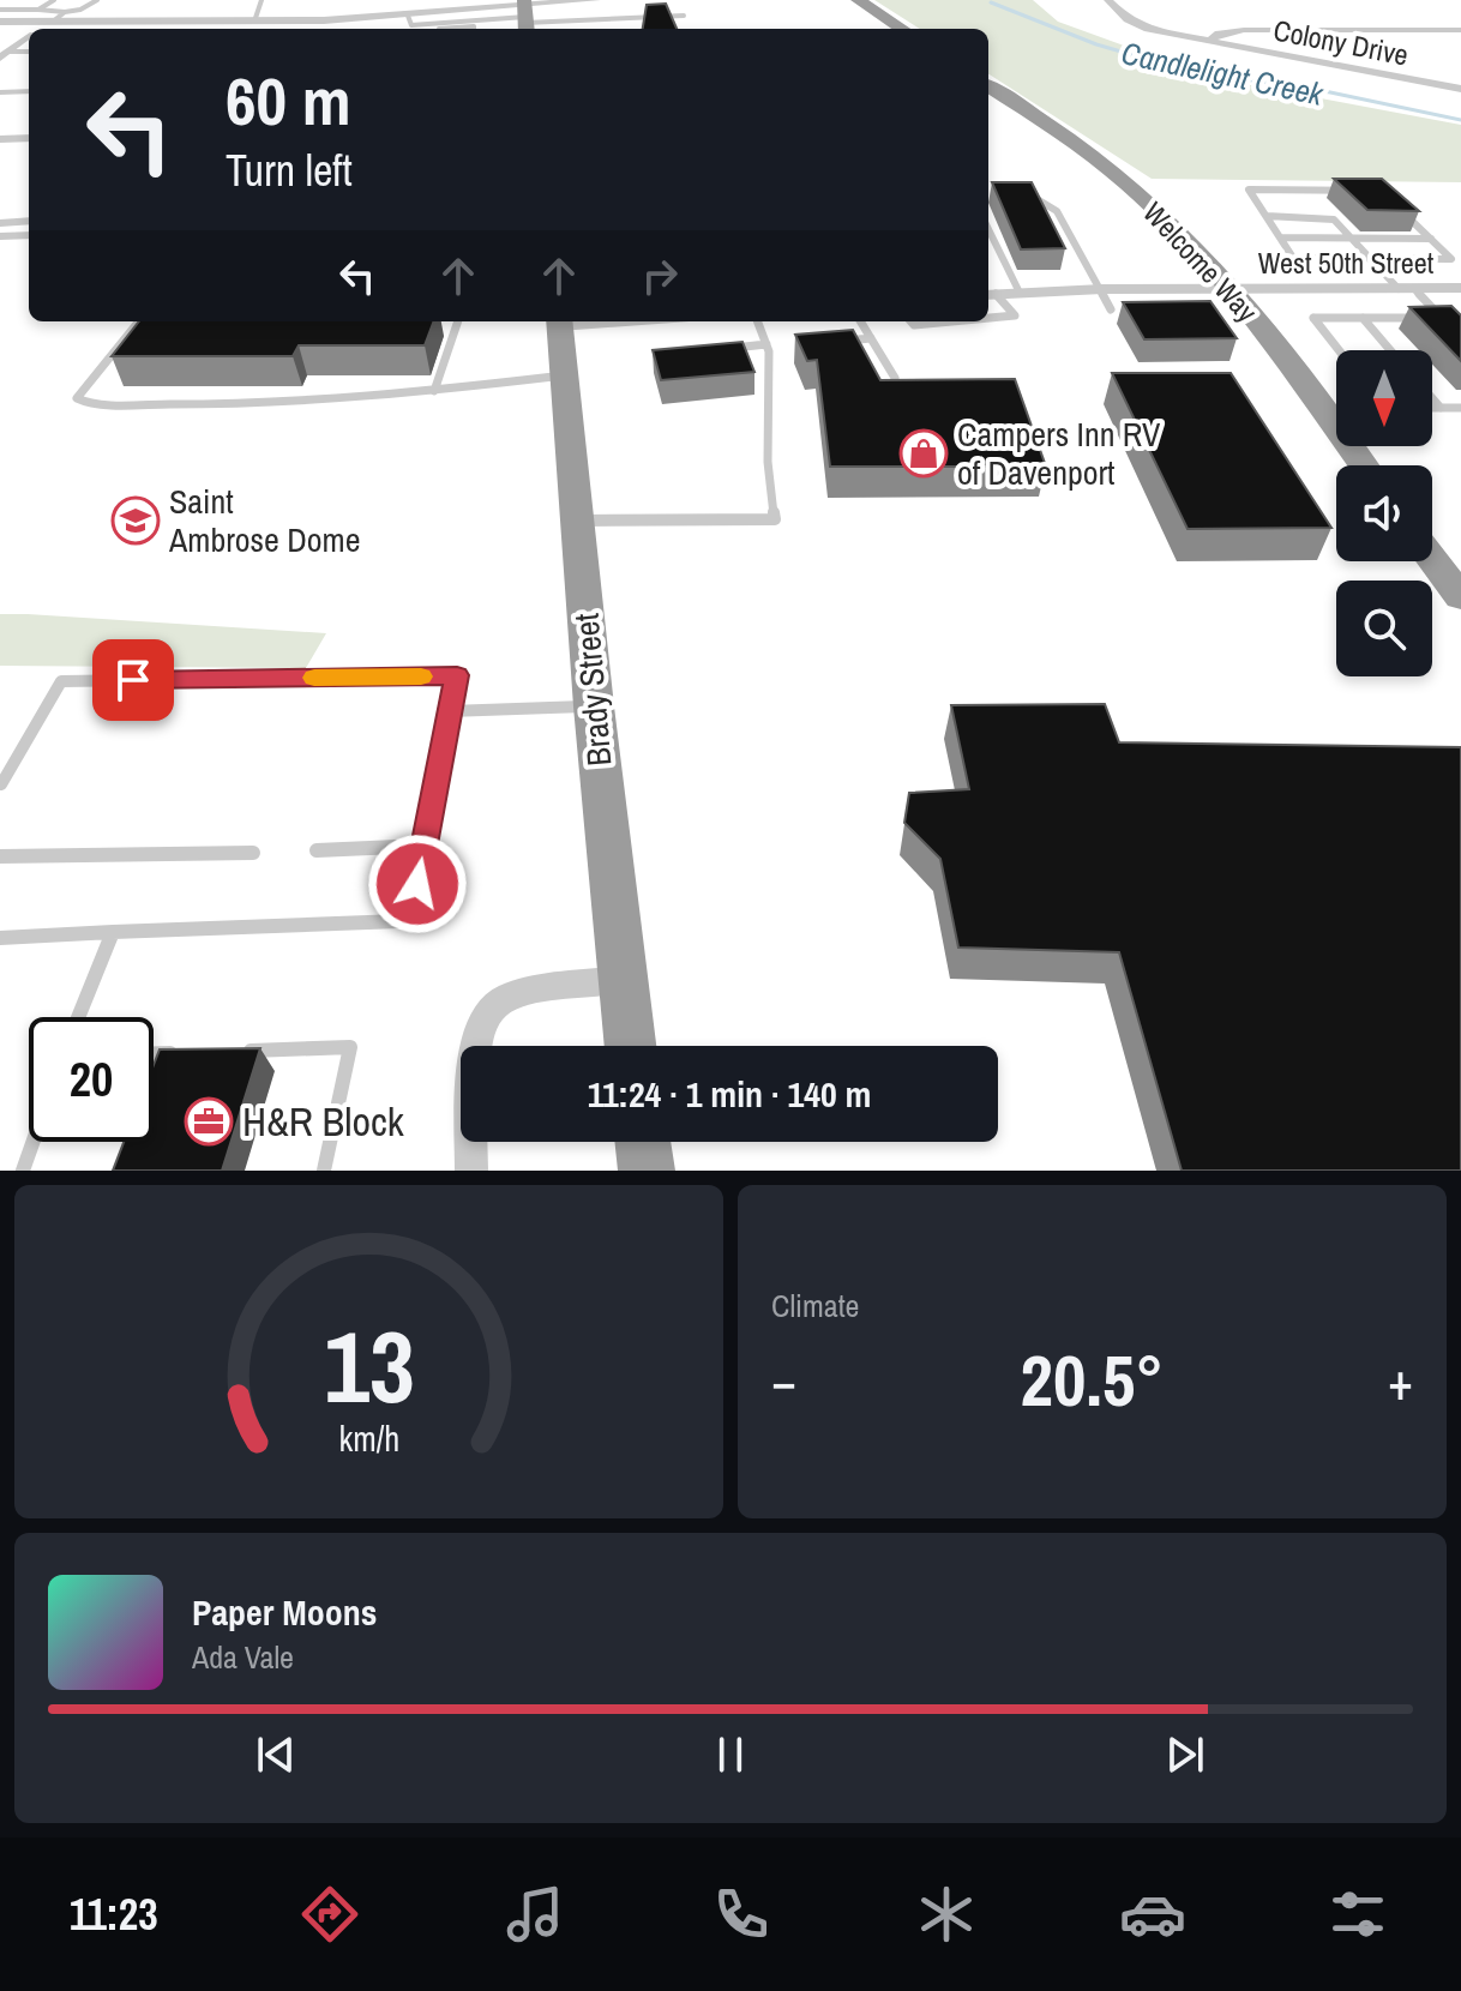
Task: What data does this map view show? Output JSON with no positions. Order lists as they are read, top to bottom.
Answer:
{
  "streets": {
    "highway": ["Welcome Way", "Brady Street"],
    "street": ["Colony Drive", "West 50th Street"]
  },
  "crossings": [
    ["Welcome Way", "West 50th Street"]
  ],
  "water": ["Candlelight Creek"],
  "places": {
    "shop": ["Campers Inn RV of Davenport"],
    "school or university": ["Saint Ambrose Dome"],
    "office": ["H&R Block"]
  },
  "north": "bottom",
  "page": {
    "turn": ["60 m", "Turn left"],
    "limit": "20",
    "trip": "11:24 · 1 min · 140 m",
    "tile": "Climate",
    "heat": ["−", "20.5°", "+"],
    "song": ["Paper Moons", "Ada Vale"],
    "tabs": "11:23",
    "gauge": ["13", "km/h"]
  }
}
